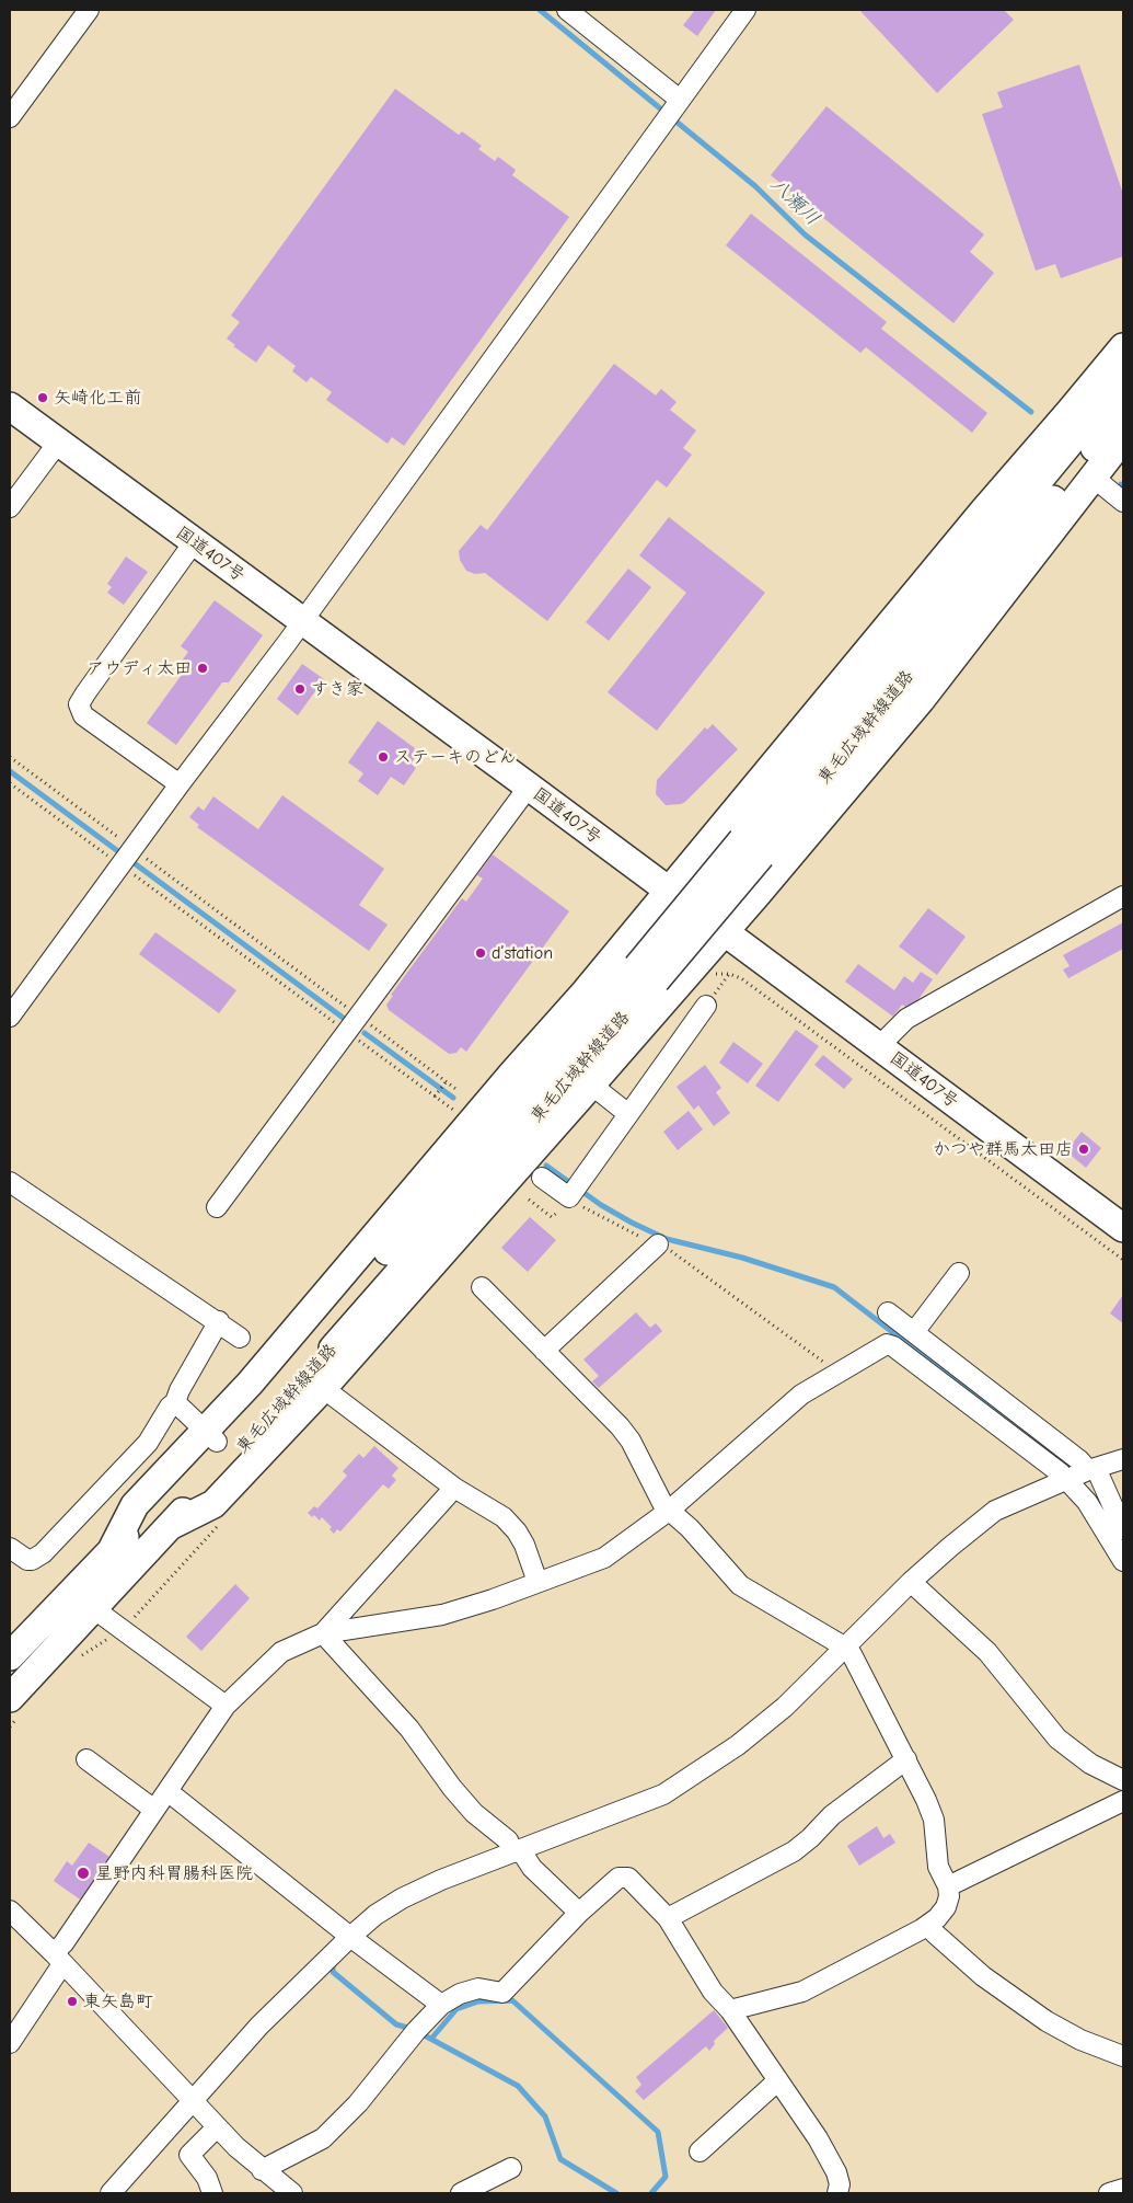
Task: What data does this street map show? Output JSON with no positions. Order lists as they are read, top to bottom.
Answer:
{
  "streets": {
    "highway": ["国道407号", "東毛広域幹線道路"]
  },
  "water": ["八瀬川"],
  "places": [
    "矢崎化工前",
    "アウディ太田",
    "すき家",
    "ステーキのどん",
    "d’station",
    "かつや群馬太田店",
    "星野内科胃腸科医院",
    "東矢島町"
  ]
}
